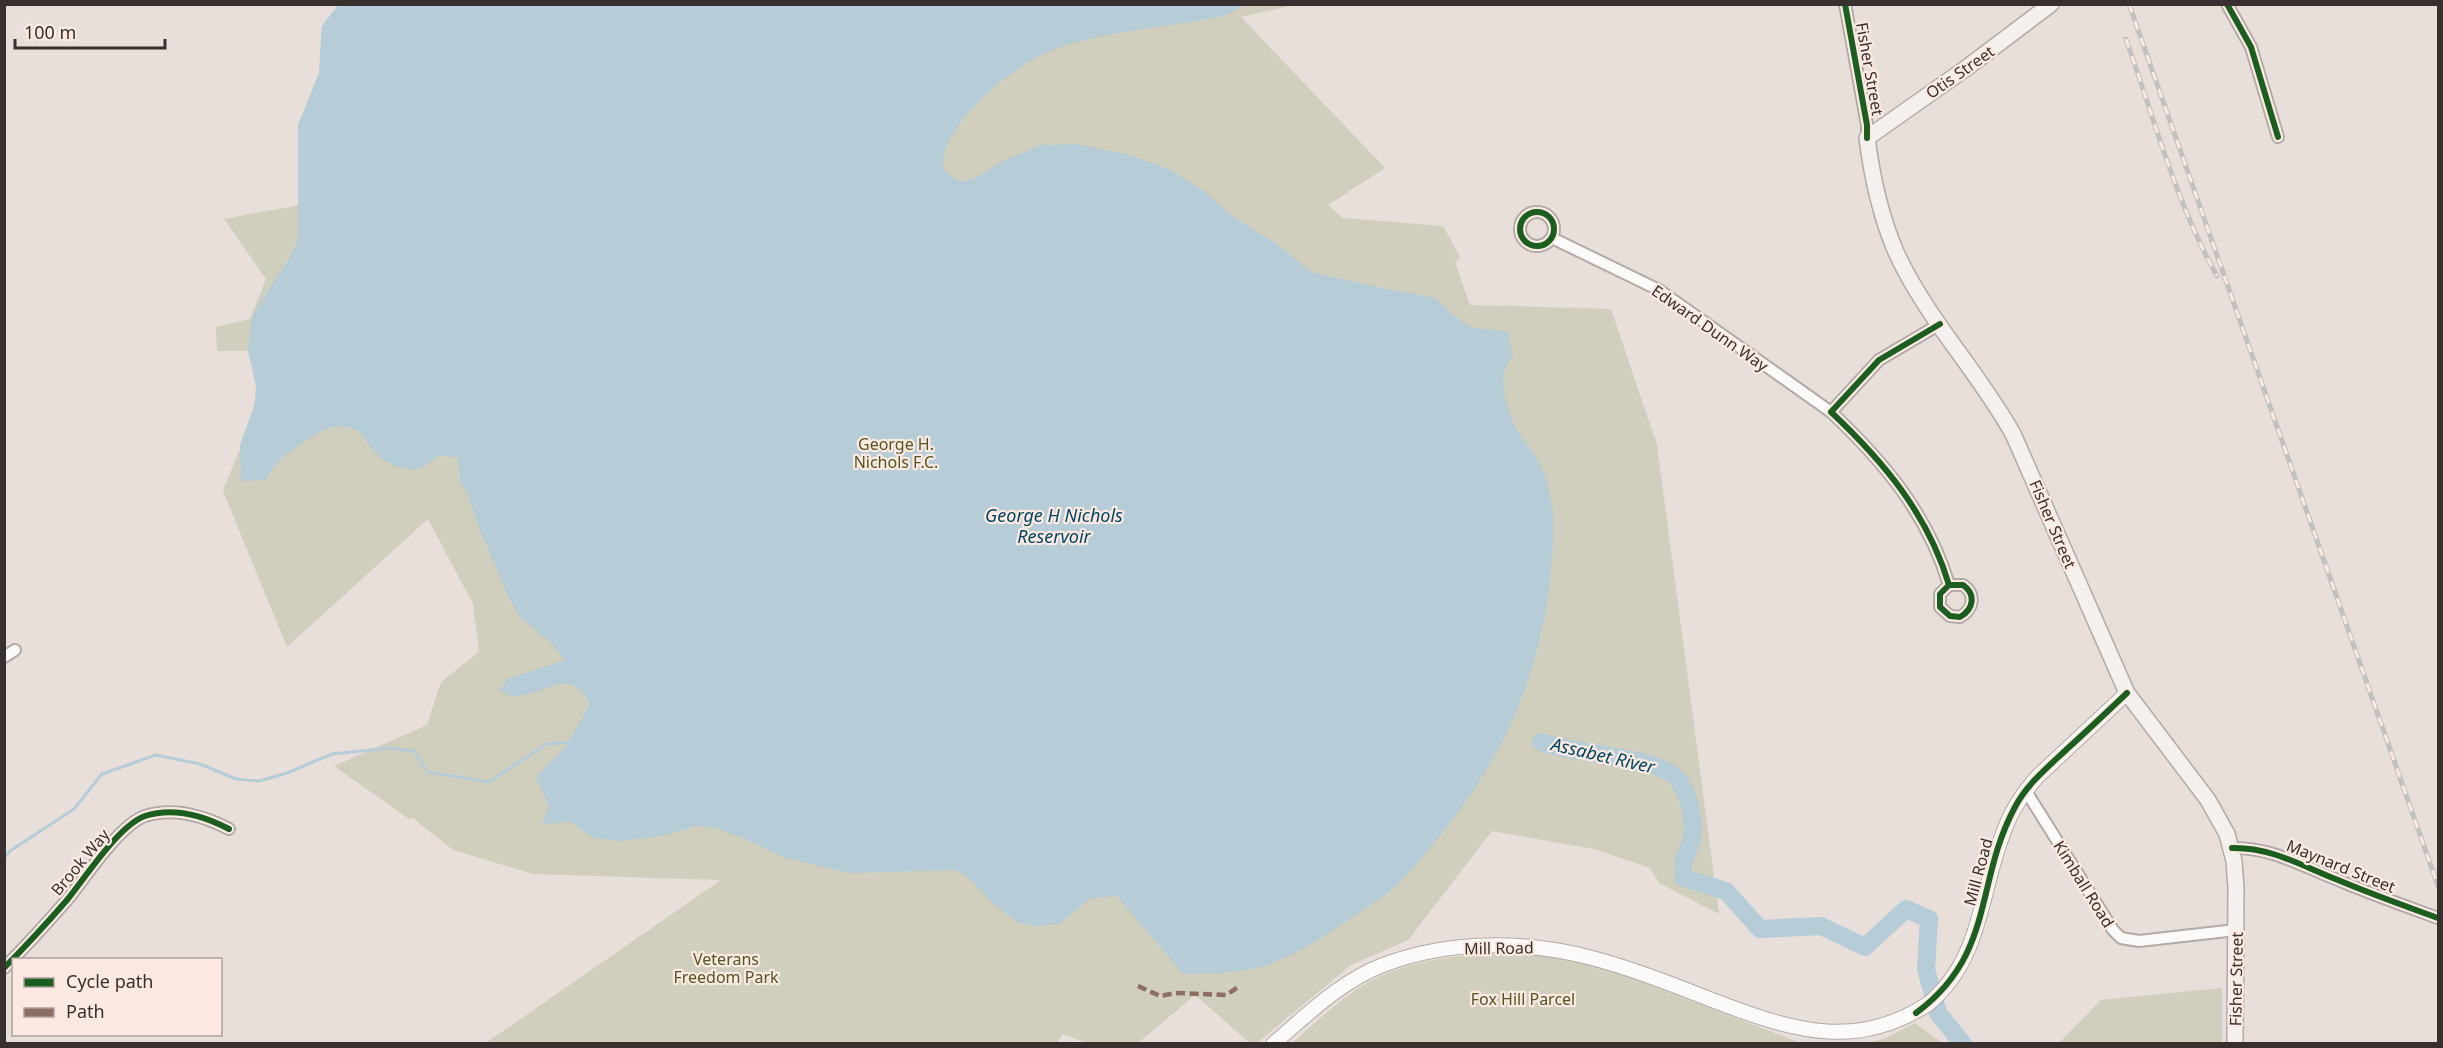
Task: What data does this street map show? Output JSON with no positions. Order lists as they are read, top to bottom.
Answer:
{
  "streets": {
    "main road": ["Fisher Street", "Otis Street"],
    "street": [
      "Edward Dunn Way",
      "Brook Way",
      "Maynard Street",
      "Mill Road",
      "Kimball Road"
    ]
  },
  "crossings": [
    ["Fisher Street", "Otis Street"],
    ["Fisher Street", "Maynard Street"],
    ["Fisher Street", "Mill Road"],
    ["Fisher Street", "Kimball Road"],
    ["Mill Road", "Kimball Road"]
  ],
  "water": ["George H Nichols Reservoir", "Assabet River"],
  "parks": ["George H. Nichols F.C.", "Veterans Freedom Park", "Fox Hill Parcel"],
  "legend": ["Cycle path", "Path"],
  "scale_bar": "100 m"
}
